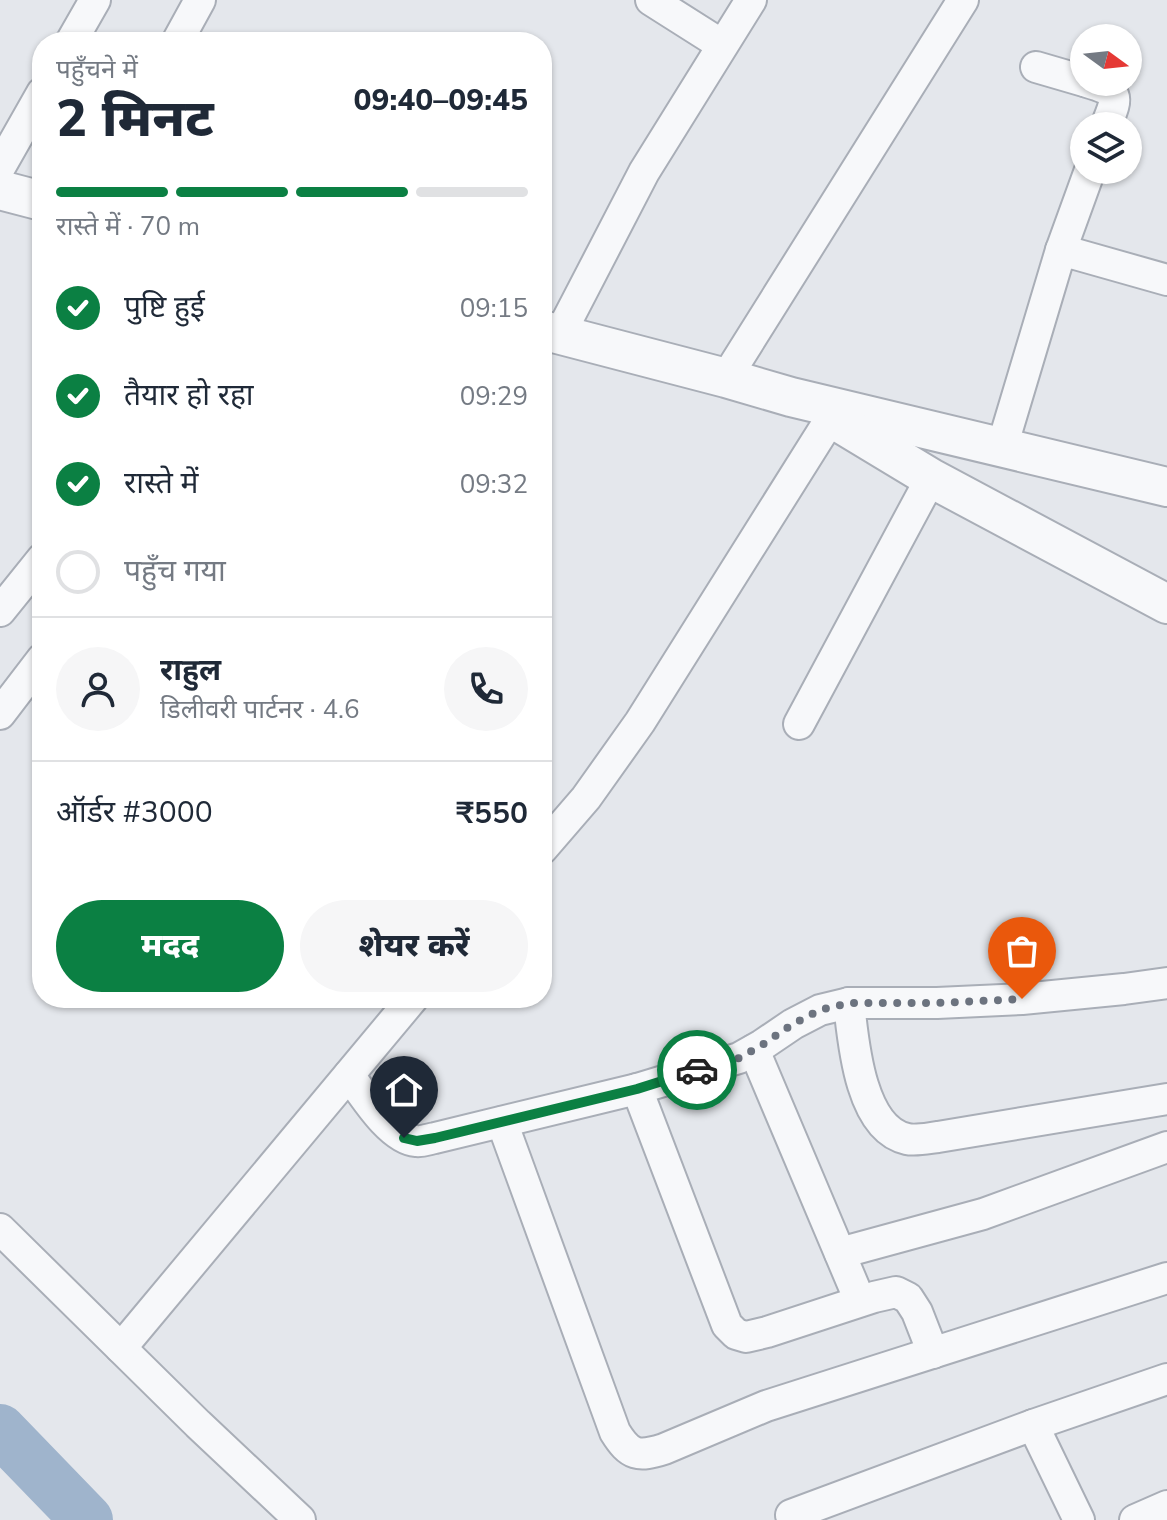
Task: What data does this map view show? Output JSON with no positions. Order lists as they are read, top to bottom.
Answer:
{
  "north": "right",
  "page": {
    "heading": ["2 मिनट", "पहुँचने में", "09:40–09:45"],
    "panel": [
      "राहुल",
      "डिलीवरी पार्टनर · 4.6",
      "ऑर्डर #3000",
      "₹550"
    ],
    "bar": "रास्ते में · 70 m",
    "list": [
      ["पुष्टि हुई", "09:15"],
      ["तैयार हो रहा", "09:29"],
      ["रास्ते में", "09:32"],
      "पहुँच गया"
    ],
    "buttons": ["मदद", "शेयर करें"]
  }
}
